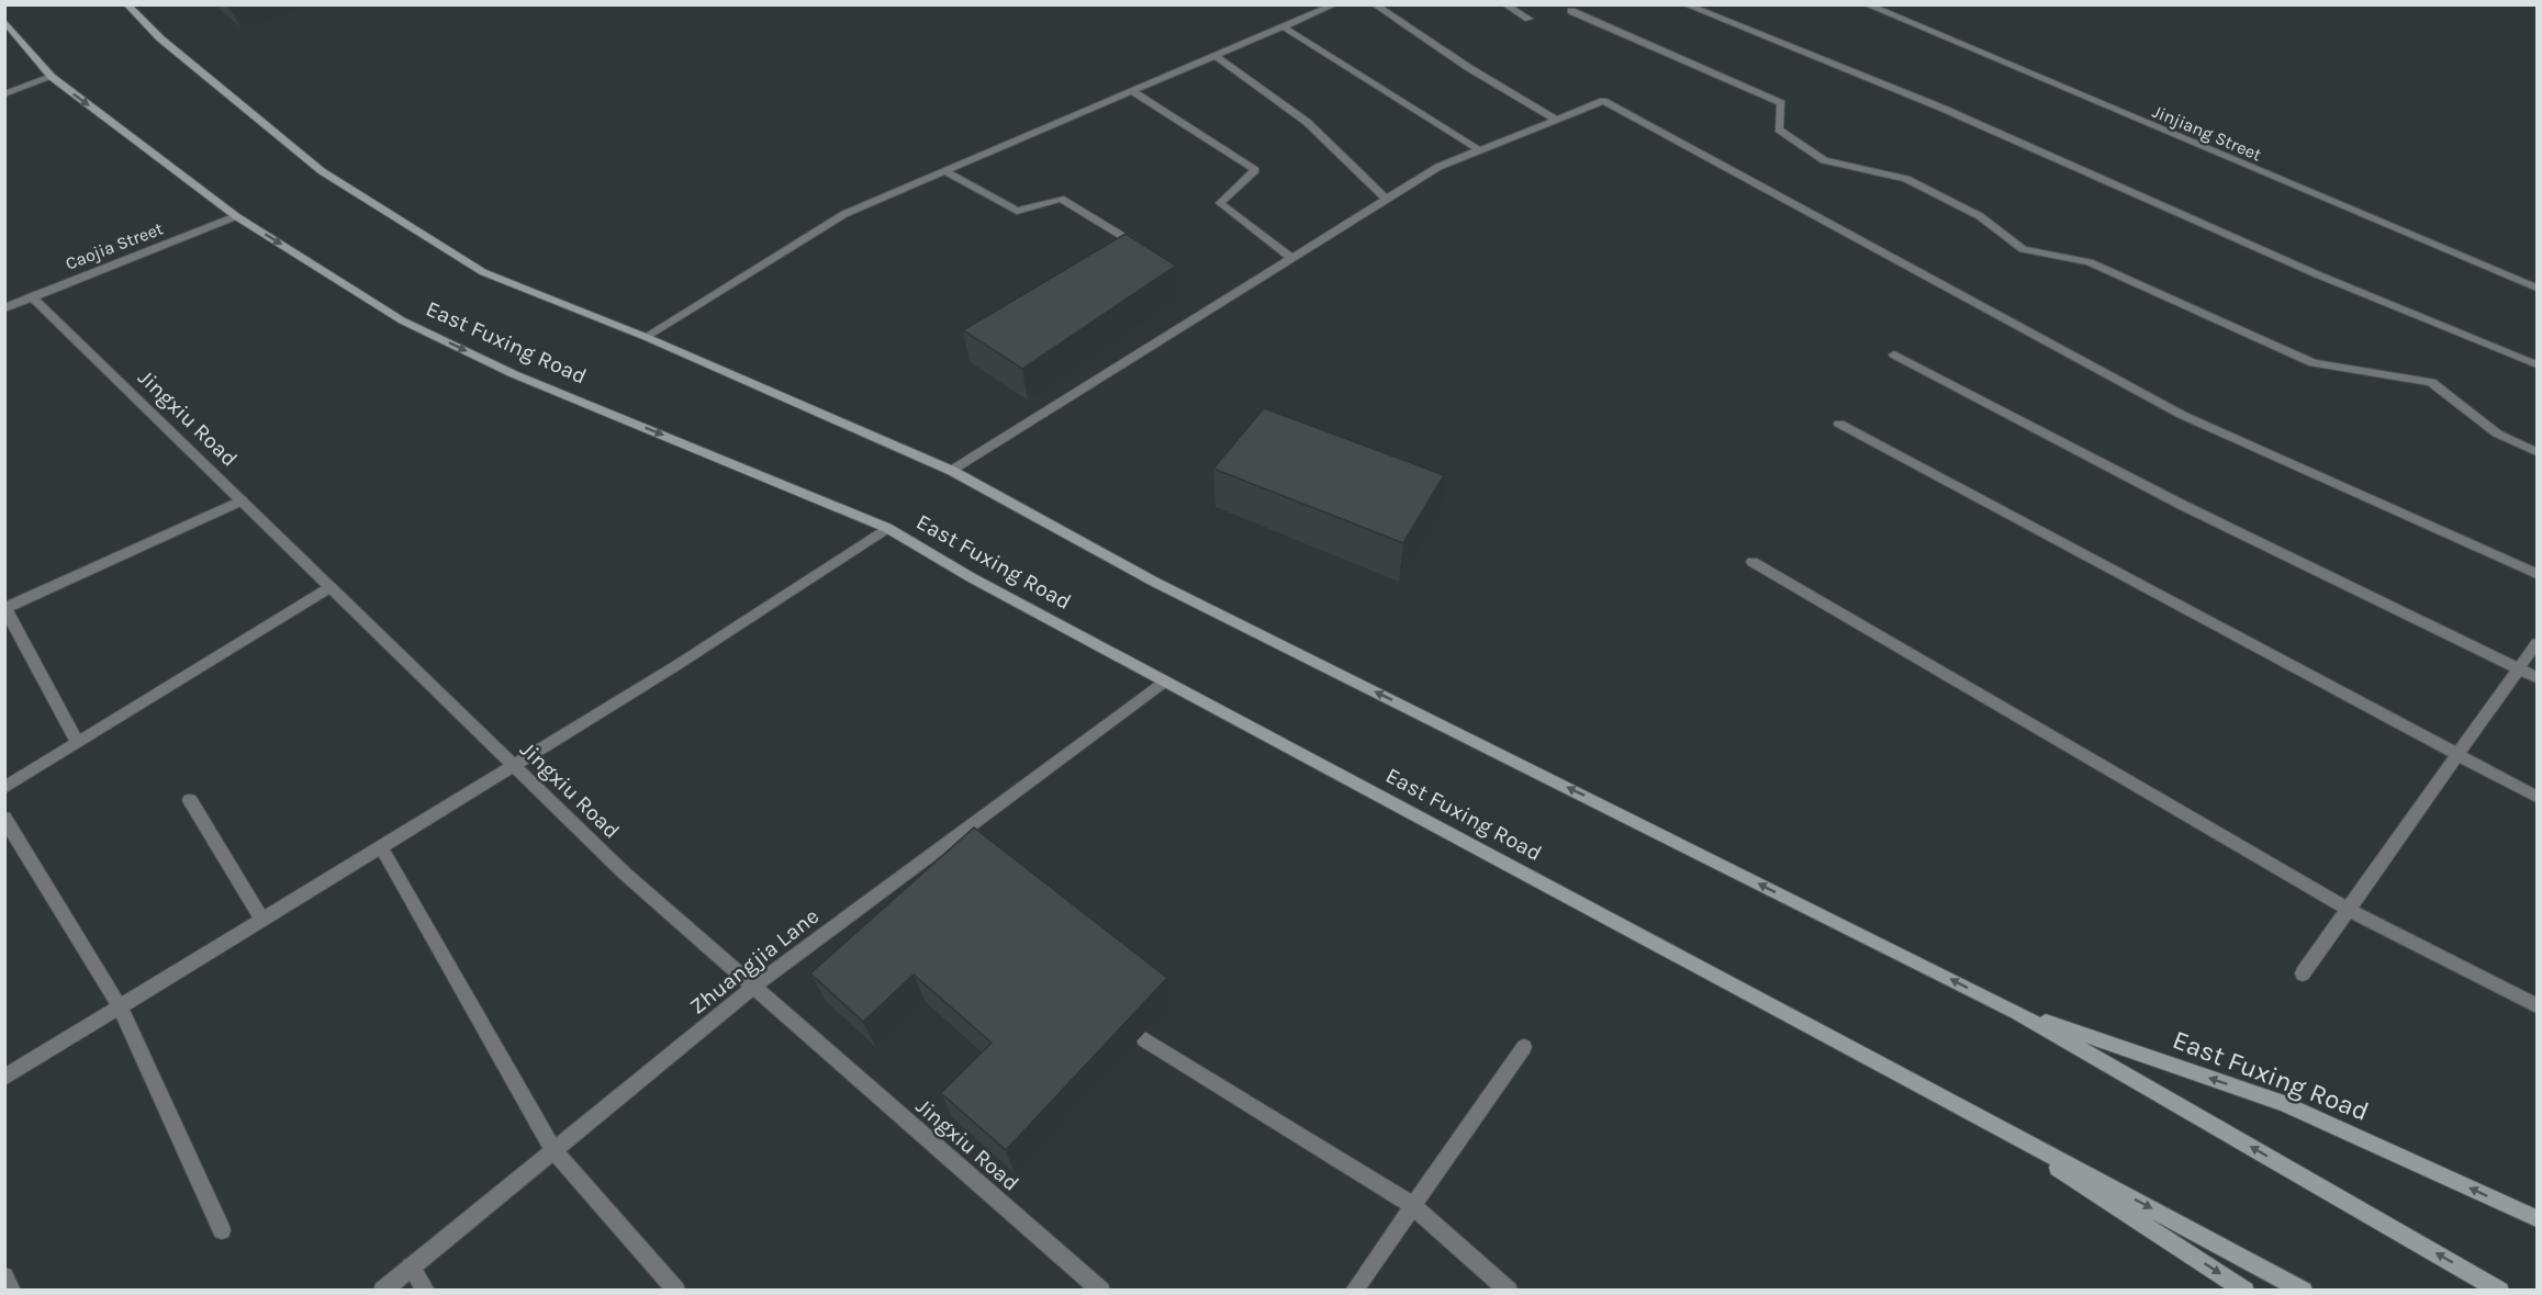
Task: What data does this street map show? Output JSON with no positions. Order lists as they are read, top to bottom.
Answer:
{
  "streets": {
    "main road": ["East Fuxing Road"],
    "street": [
      "Jinjiang Street",
      "Caojia Street",
      "Jingxiu Road",
      "Zhuangjia Lane"
    ]
  },
  "crossings": [
    ["Caojia Street", "East Fuxing Road"],
    ["Caojia Street", "Jingxiu Road"],
    ["East Fuxing Road", "Zhuangjia Lane"],
    ["Jingxiu Road", "Zhuangjia Lane"]
  ]
}
